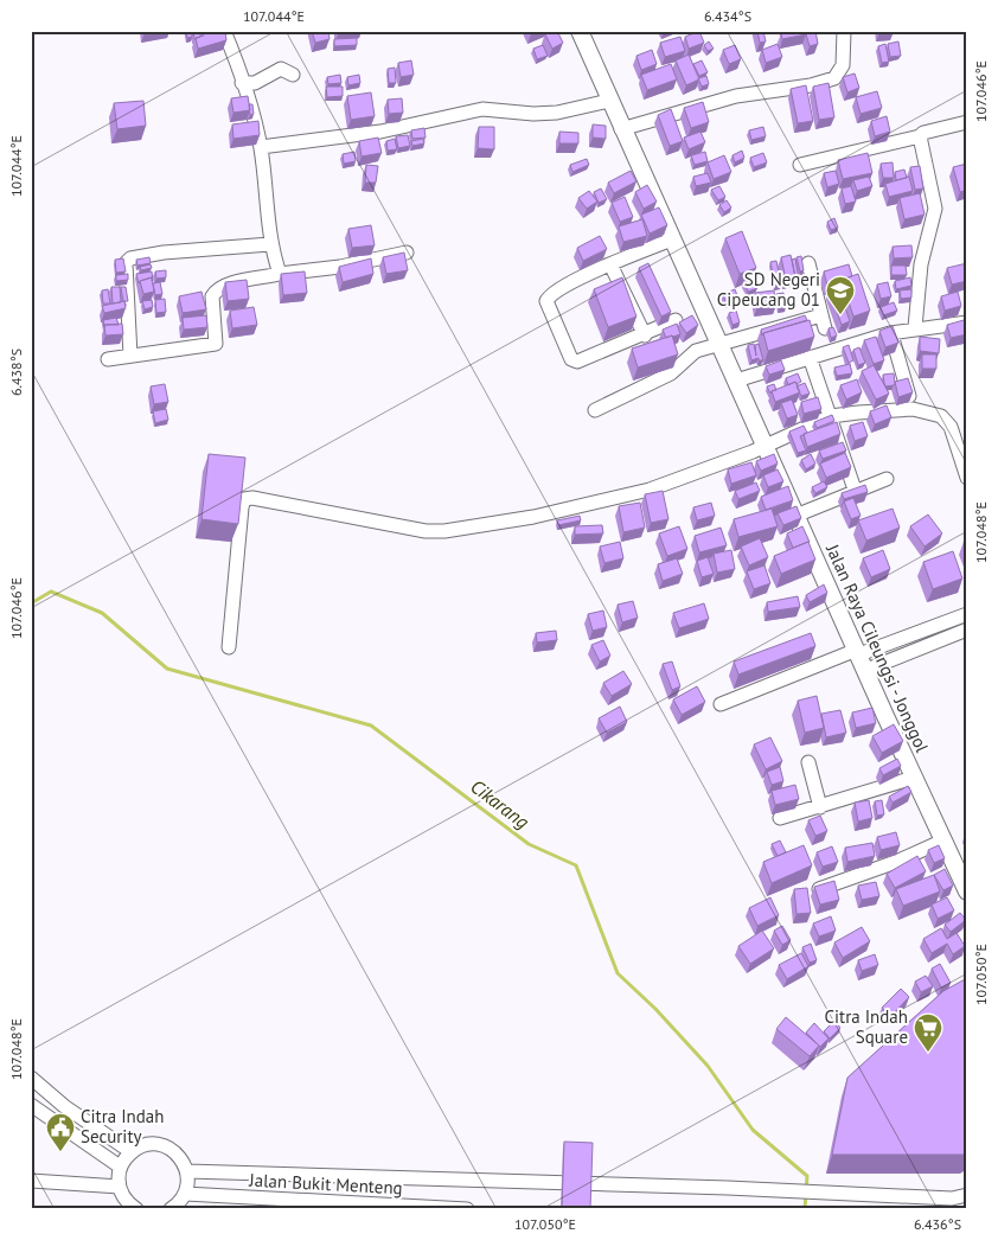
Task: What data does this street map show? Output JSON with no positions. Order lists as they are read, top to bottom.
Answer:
{
  "streets": {
    "main road": ["Jalan Raya Cileungsi - Jonggol"],
    "street": ["Jalan Bukit Menteng"]
  },
  "water": ["Cikarang"],
  "places": {
    "school or university": ["SD Negeri Cipeucang 01"],
    "supermarket": ["Citra Indah Square"],
    "public building": ["Citra Indah Security"]
  },
  "coordinates": [
    "107.044°E",
    "6.434°S",
    "107.046°E",
    "6.438°S",
    "107.048°E",
    "107.050°E",
    "6.436°S"
  ]
}
